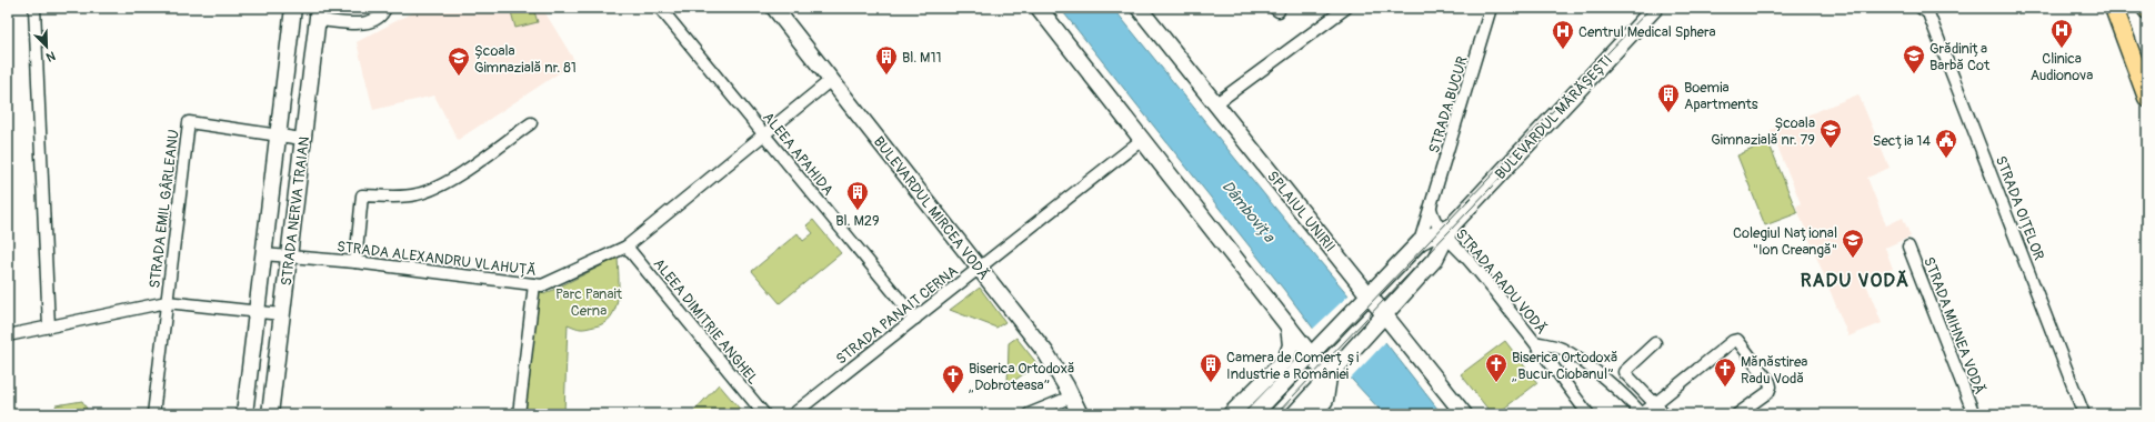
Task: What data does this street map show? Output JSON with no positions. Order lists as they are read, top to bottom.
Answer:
{
  "streets": {
    "main road": [
      "BULEVARDUL MĂRĂȘEȘTI",
      "BULEVARDUL MIRCEA VODĂ",
      "STRADA NERVA TRAIAN",
      "SPLAIUL UNIRII"
    ],
    "street": [
      "STRADA BUCUR",
      "ALEEA APAHIDA",
      "STRADA OIȚELOR",
      "STRADA EMIL GÂRLEANU",
      "STRADA ALEXANDRU VLAHUȚĂ",
      "STRADA RADU VODĂ",
      "STRADA PANAIT CERNA",
      "ALEEA DIMITRIE ANGHEL",
      "STRADA MIHNEA VODĂ"
    ]
  },
  "crossings": [
    ["STRADA BUCUR", "BULEVARDUL MĂRĂȘEȘTI"],
    ["BULEVARDUL MĂRĂȘEȘTI", "SPLAIUL UNIRII"],
    ["BULEVARDUL MĂRĂȘEȘTI", "STRADA RADU VODĂ"],
    ["ALEEA APAHIDA", "STRADA ALEXANDRU VLAHUȚĂ"],
    ["ALEEA APAHIDA", "STRADA PANAIT CERNA"],
    ["BULEVARDUL MIRCEA VODĂ", "STRADA ALEXANDRU VLAHUȚĂ"],
    ["BULEVARDUL MIRCEA VODĂ", "STRADA PANAIT CERNA"],
    ["STRADA EMIL GÂRLEANU", "STRADA NERVA TRAIAN"],
    ["STRADA NERVA TRAIAN", "STRADA ALEXANDRU VLAHUȚĂ"],
    ["STRADA ALEXANDRU VLAHUȚĂ", "ALEEA DIMITRIE ANGHEL"]
  ],
  "districts": ["RADU VODĂ"],
  "water": ["Dâmbovița"],
  "parks": ["Parc Panait Cerna"],
  "places": {
    "hospital": ["Clinica Audionova", "Centrul Medical Sphera"],
    "school or university": [
      "Grădinița Barbă Cot",
      "Școala Gimnazială nr. 81",
      "Școala Gimnazială nr. 79",
      "Colegiul Național \"Ion Creangă\""
    ],
    "building": [
      "Bl. M11",
      "Boemia Apartments",
      "Bl. M29",
      "Camera de Comerț și Industrie a României"
    ],
    "public building": ["Secția 14"],
    "church": ["Biserica Ortodoxă „Bucur Ciobanul”", "Mănăstirea Radu Vodă", "Biserica Ortodoxă „Dobroteasa”"]
  },
  "north": "bottom right"
}
